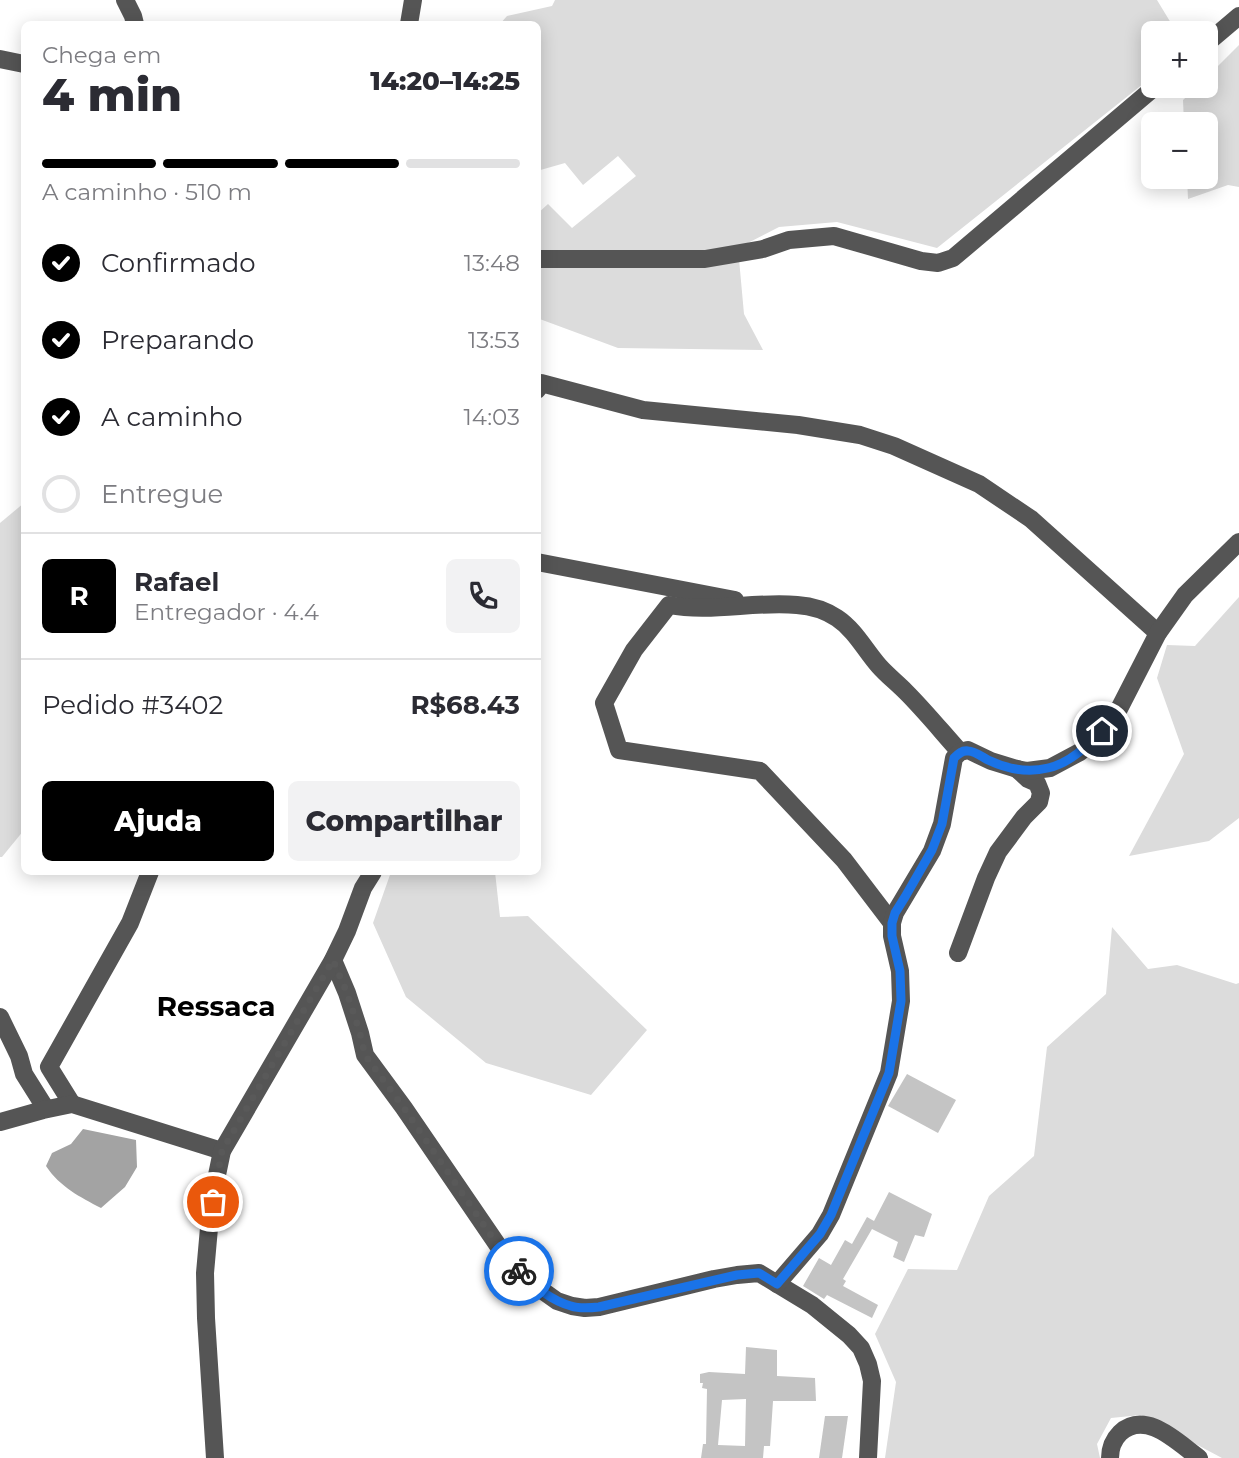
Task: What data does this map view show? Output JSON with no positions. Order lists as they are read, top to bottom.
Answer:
{
  "districts": ["Ressaca"],
  "page": {
    "map_buttons": ["+", "−"],
    "heading": ["4 min", "Chega em", "14:20–14:25"],
    "panel": [
      "Rafael",
      "Entregador · 4.4",
      "Pedido #3402",
      "R$68.43"
    ],
    "bar": "A caminho · 510 m",
    "list": [
      ["Confirmado", "13:48"],
      ["Preparando", "13:53"],
      ["A caminho", "14:03"],
      "Entregue"
    ],
    "round": "R",
    "buttons": ["Ajuda", "Compartilhar"]
  }
}
